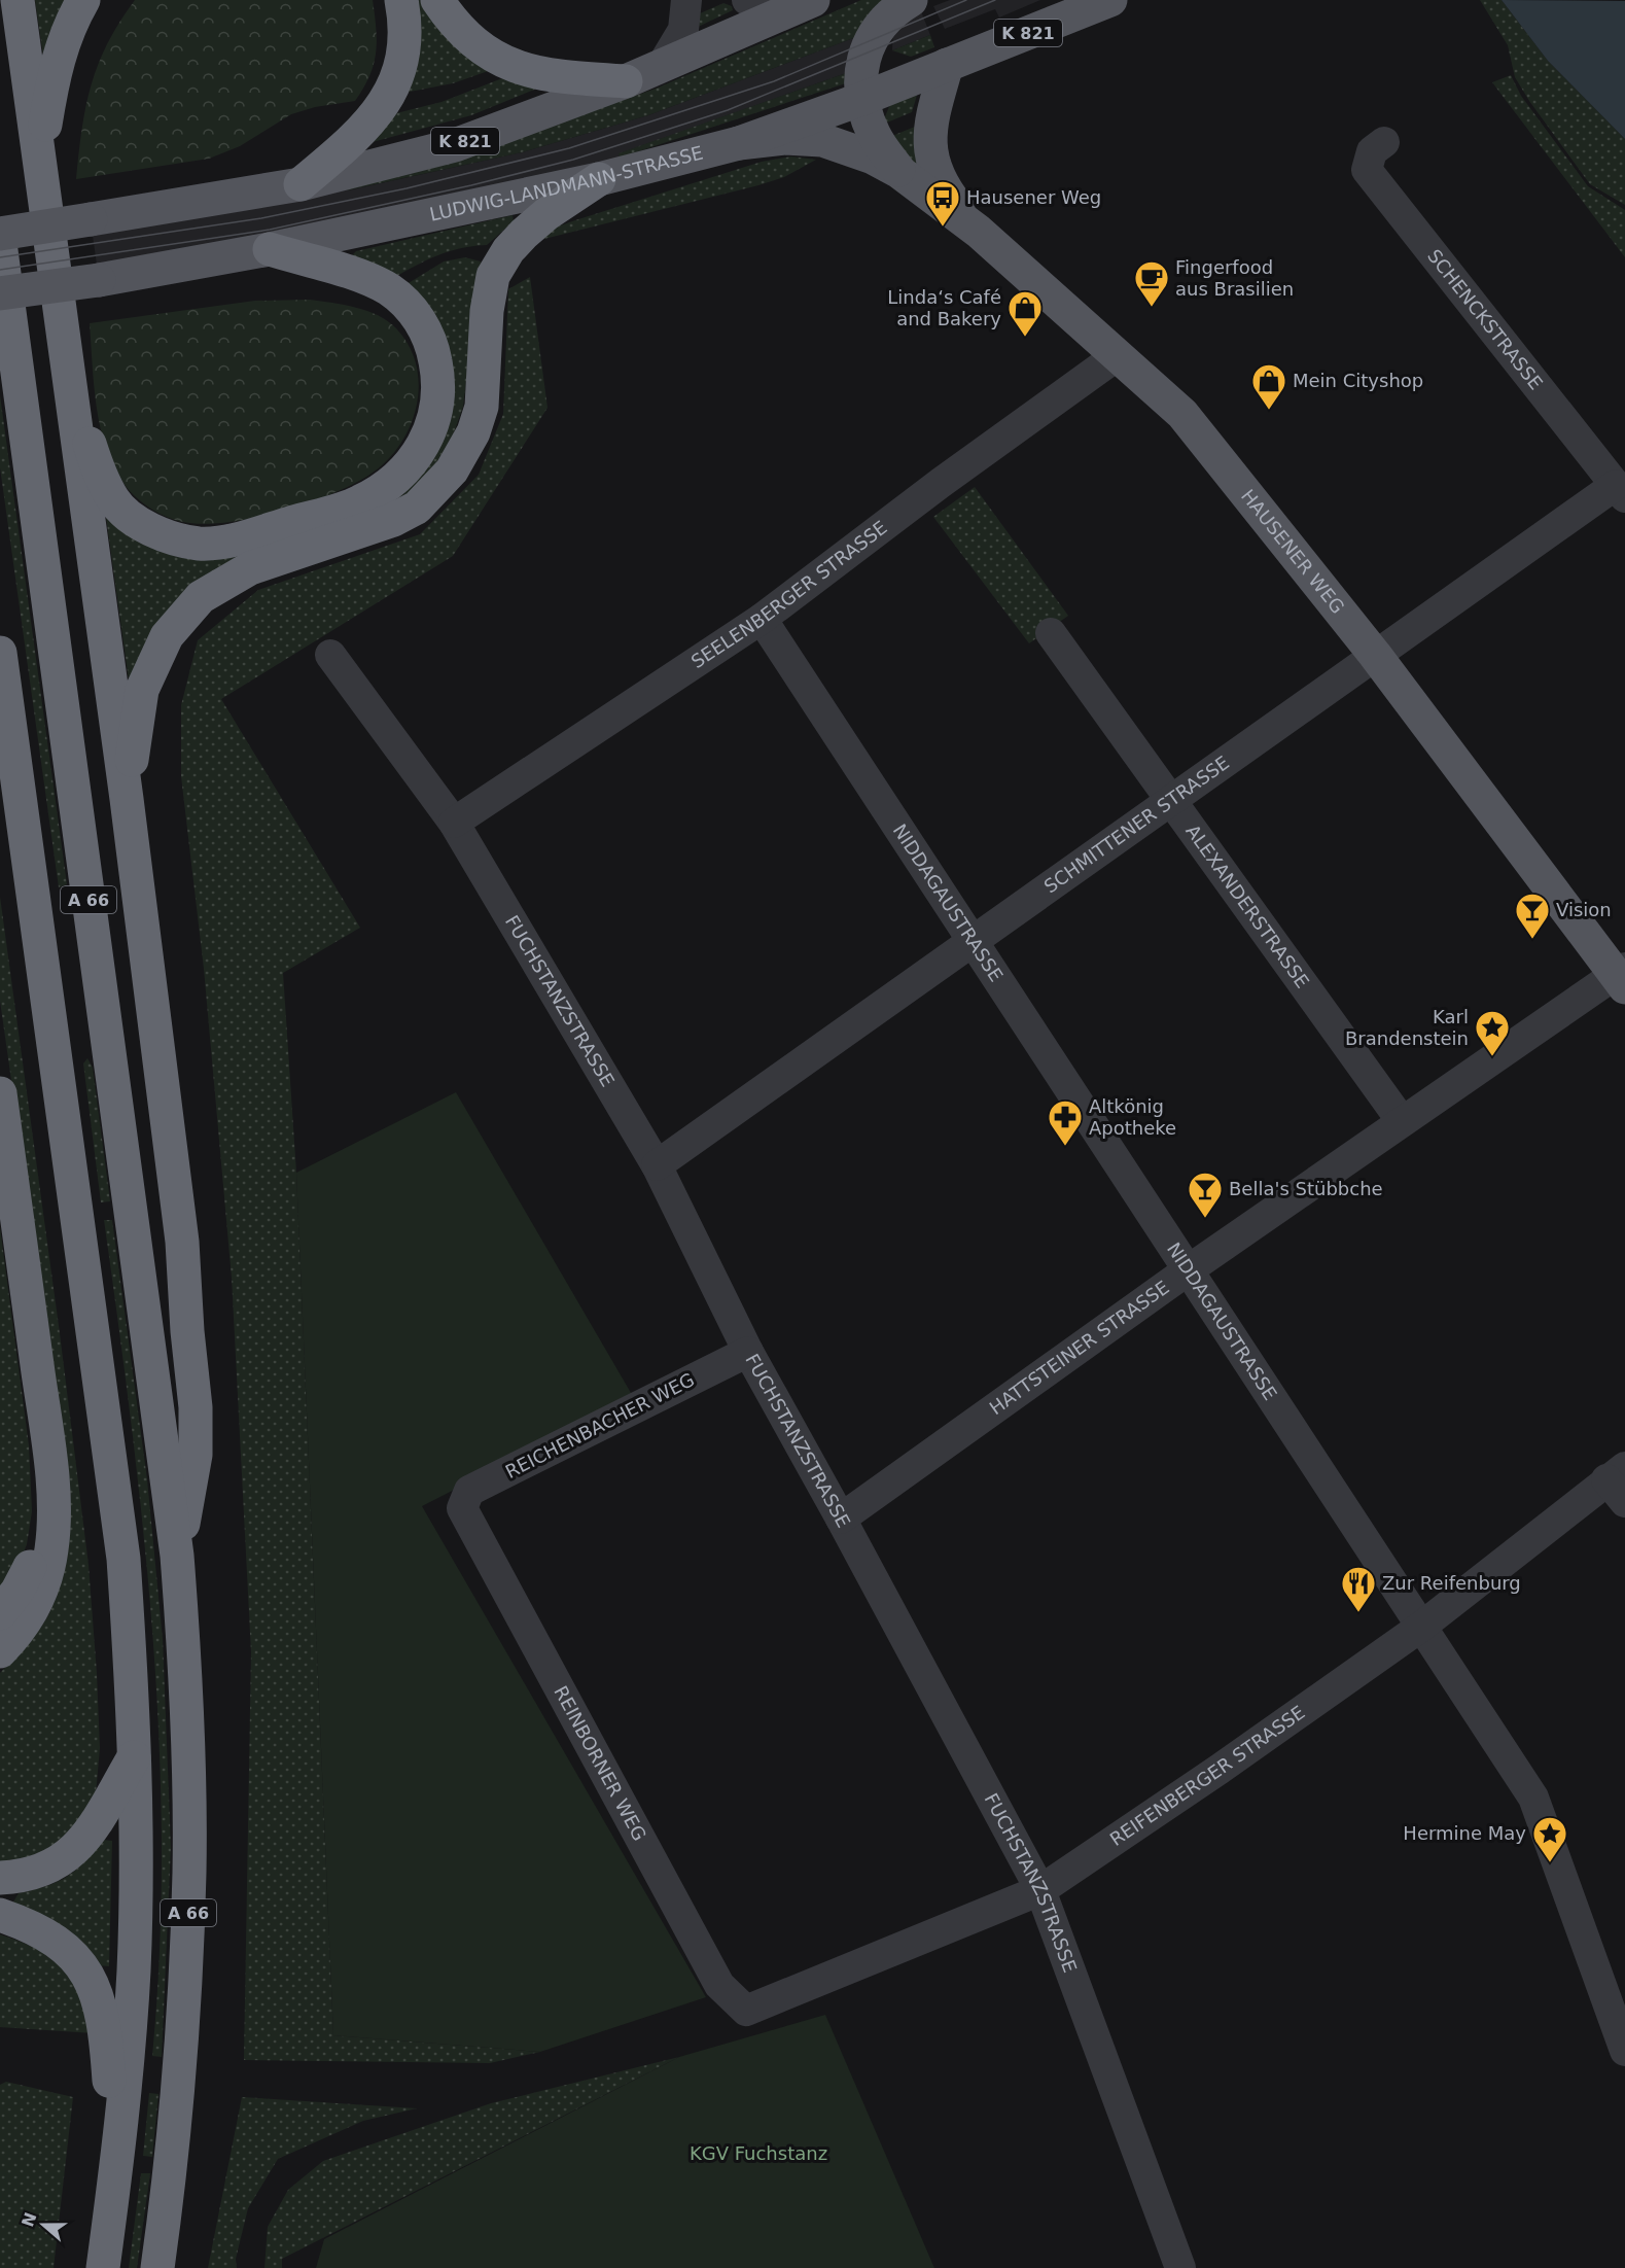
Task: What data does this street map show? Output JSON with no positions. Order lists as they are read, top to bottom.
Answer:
{
  "streets": {
    "highway": ["A 66"],
    "main road": ["K 821", "LUDWIG-LANDMANN-STRASSE", "HAUSENER WEG"],
    "street": [
      "SCHENCKSTRASSE",
      "SEELENBERGER STRASSE",
      "SCHMITTENER STRASSE",
      "NIDDAGAUSTRASSE",
      "ALEXANDERSTRASSE",
      "FUCHSTANZSTRASSE",
      "HATTSTEINER STRASSE",
      "REICHENBACHER WEG",
      "REINBORNER WEG",
      "REIFENBERGER STRASSE"
    ]
  },
  "crossings": [
    ["SCHENCKSTRASSE", "SCHMITTENER STRASSE"],
    ["HAUSENER WEG", "SEELENBERGER STRASSE"],
    ["HAUSENER WEG", "SCHMITTENER STRASSE"],
    ["HAUSENER WEG", "HATTSTEINER STRASSE"],
    ["SEELENBERGER STRASSE", "NIDDAGAUSTRASSE"],
    ["SEELENBERGER STRASSE", "FUCHSTANZSTRASSE"],
    ["SCHMITTENER STRASSE", "NIDDAGAUSTRASSE"],
    ["SCHMITTENER STRASSE", "ALEXANDERSTRASSE"],
    ["SCHMITTENER STRASSE", "FUCHSTANZSTRASSE"],
    ["NIDDAGAUSTRASSE", "HATTSTEINER STRASSE"],
    ["NIDDAGAUSTRASSE", "REIFENBERGER STRASSE"],
    ["ALEXANDERSTRASSE", "HATTSTEINER STRASSE"],
    ["FUCHSTANZSTRASSE", "HATTSTEINER STRASSE"],
    ["FUCHSTANZSTRASSE", "REICHENBACHER WEG"],
    ["FUCHSTANZSTRASSE", "REIFENBERGER STRASSE"],
    ["REICHENBACHER WEG", "REINBORNER WEG"],
    ["REINBORNER WEG", "REIFENBERGER STRASSE"]
  ],
  "parks": ["KGV Fuchstanz"],
  "places": {
    "bus stop": ["Hausener Weg"],
    "cafe": ["Fingerfood aus Brasilien"],
    "shop": ["Linda‘s Café and Bakery", "Mein Cityshop"],
    "bar": ["Vision", "Bella's Stübbche"],
    "place": ["Karl Brandenstein", "Hermine May"],
    "pharmacy": ["Altkönig Apotheke"],
    "restaurant": ["Zur Reifenburg"]
  },
  "north": "left"
}
